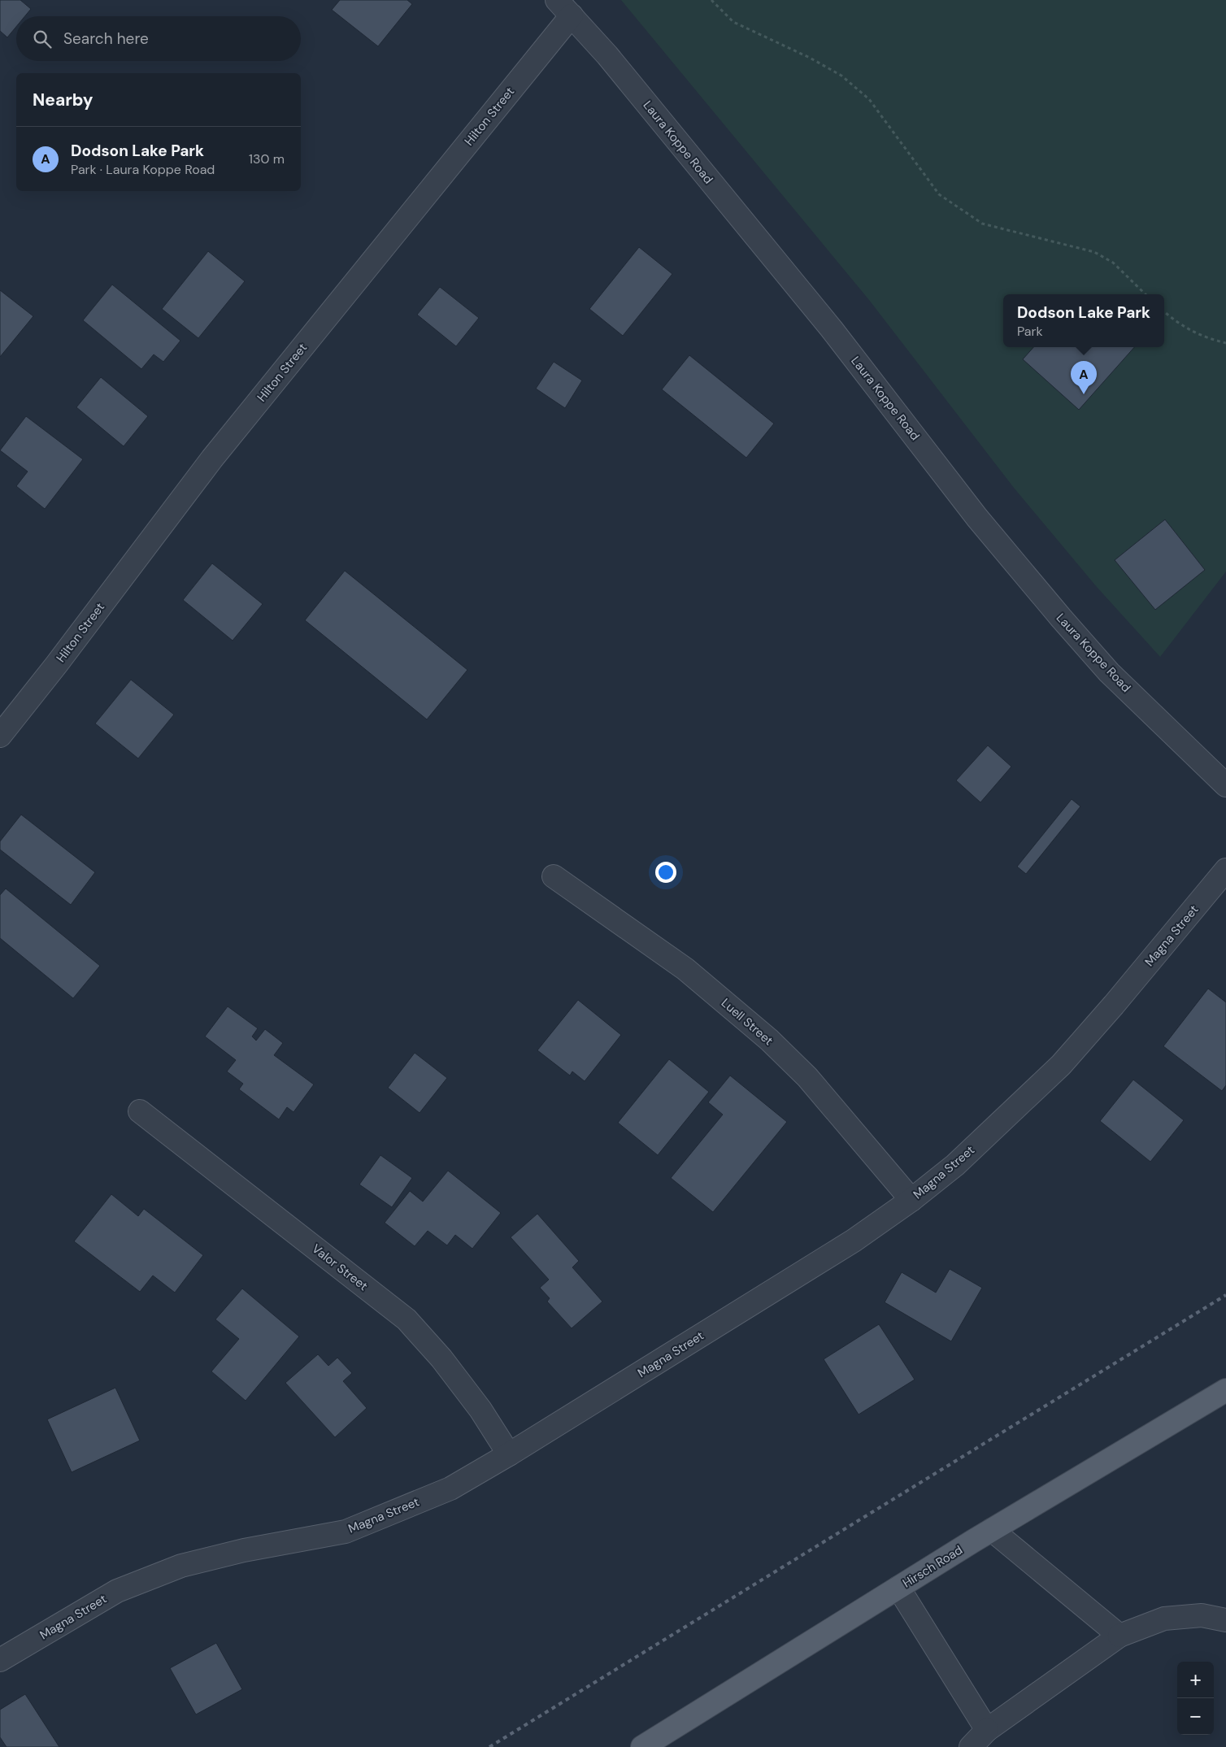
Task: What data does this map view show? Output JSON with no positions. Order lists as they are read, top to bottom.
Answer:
{
  "streets": {
    "main road": ["Hirsch Road"],
    "street": [
      "Hilton Street",
      "Laura Koppe Road",
      "Magna Street",
      "Luell Street",
      "Valor Street"
    ]
  },
  "crossings": [
    ["Hilton Street", "Laura Koppe Road"],
    ["Magna Street", "Luell Street"],
    ["Magna Street", "Valor Street"]
  ],
  "page": {
    "search": "Search here",
    "heading": "Nearby",
    "list": [
      {
        "mark": "A",
        "name": "Dodson Lake Park",
        "note": "Park · Laura Koppe Road",
        "value": "130 m"
      }
    ],
    "popup": ["Dodson Lake Park", "Park"],
    "pins": "A",
    "map_buttons": ["+", "−"]
  }
}
